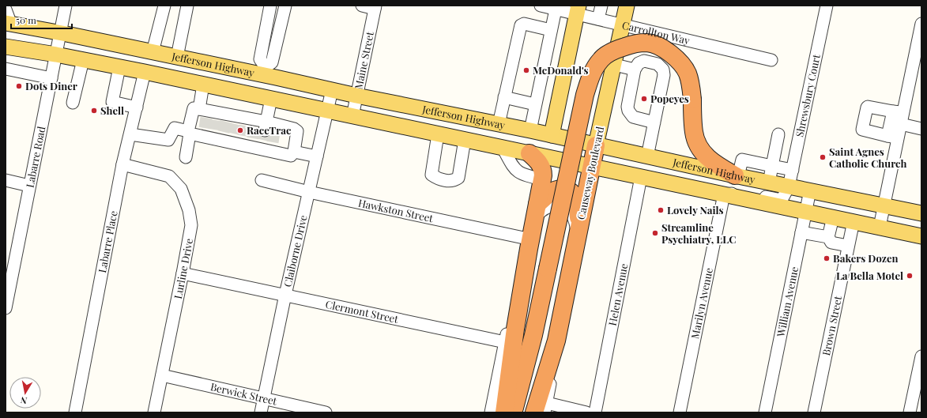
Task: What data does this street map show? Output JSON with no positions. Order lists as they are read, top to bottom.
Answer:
{
  "streets": {
    "highway": ["Causeway Boulevard"],
    "main road": ["Jefferson Highway"],
    "street": [
      "Carrollton Way",
      "Maine Street",
      "Shrewsbury Court",
      "Labarre Road",
      "Hawkston Street",
      "Labarre Place",
      "Claiborne Drive",
      "Lurline Drive",
      "Helen Avenue",
      "William Avenue",
      "Marilyn Avenue",
      "Clermont Street",
      "Brown Street",
      "Berwick Street"
    ]
  },
  "crossings": [
    ["Carrollton Way", "Causeway Boulevard"],
    ["Maine Street", "Jefferson Highway"],
    ["Jefferson Highway", "Shrewsbury Court"],
    ["Jefferson Highway", "Labarre Road"],
    ["Jefferson Highway", "Causeway Boulevard"],
    ["Jefferson Highway", "Labarre Place"],
    ["Jefferson Highway", "Claiborne Drive"],
    ["Jefferson Highway", "Helen Avenue"],
    ["Jefferson Highway", "William Avenue"],
    ["Jefferson Highway", "Marilyn Avenue"],
    ["Jefferson Highway", "Brown Street"],
    ["Shrewsbury Court", "Marilyn Avenue"],
    ["Hawkston Street", "Claiborne Drive"],
    ["Labarre Place", "Lurline Drive"],
    ["Claiborne Drive", "Clermont Street"],
    ["Claiborne Drive", "Berwick Street"],
    ["Lurline Drive", "Clermont Street"],
    ["Lurline Drive", "Berwick Street"]
  ],
  "places": [
    "McDonald's",
    "Dots Diner",
    "Popeyes",
    "Shell",
    "RaceTrac",
    "Saint Agnes Catholic Church",
    "Lovely Nails",
    "Streamline Psychiatry, LLC",
    "Bakers Dozen",
    "La Bella Motel"
  ],
  "scale_bar": "50 m",
  "north": "bottom"
}
